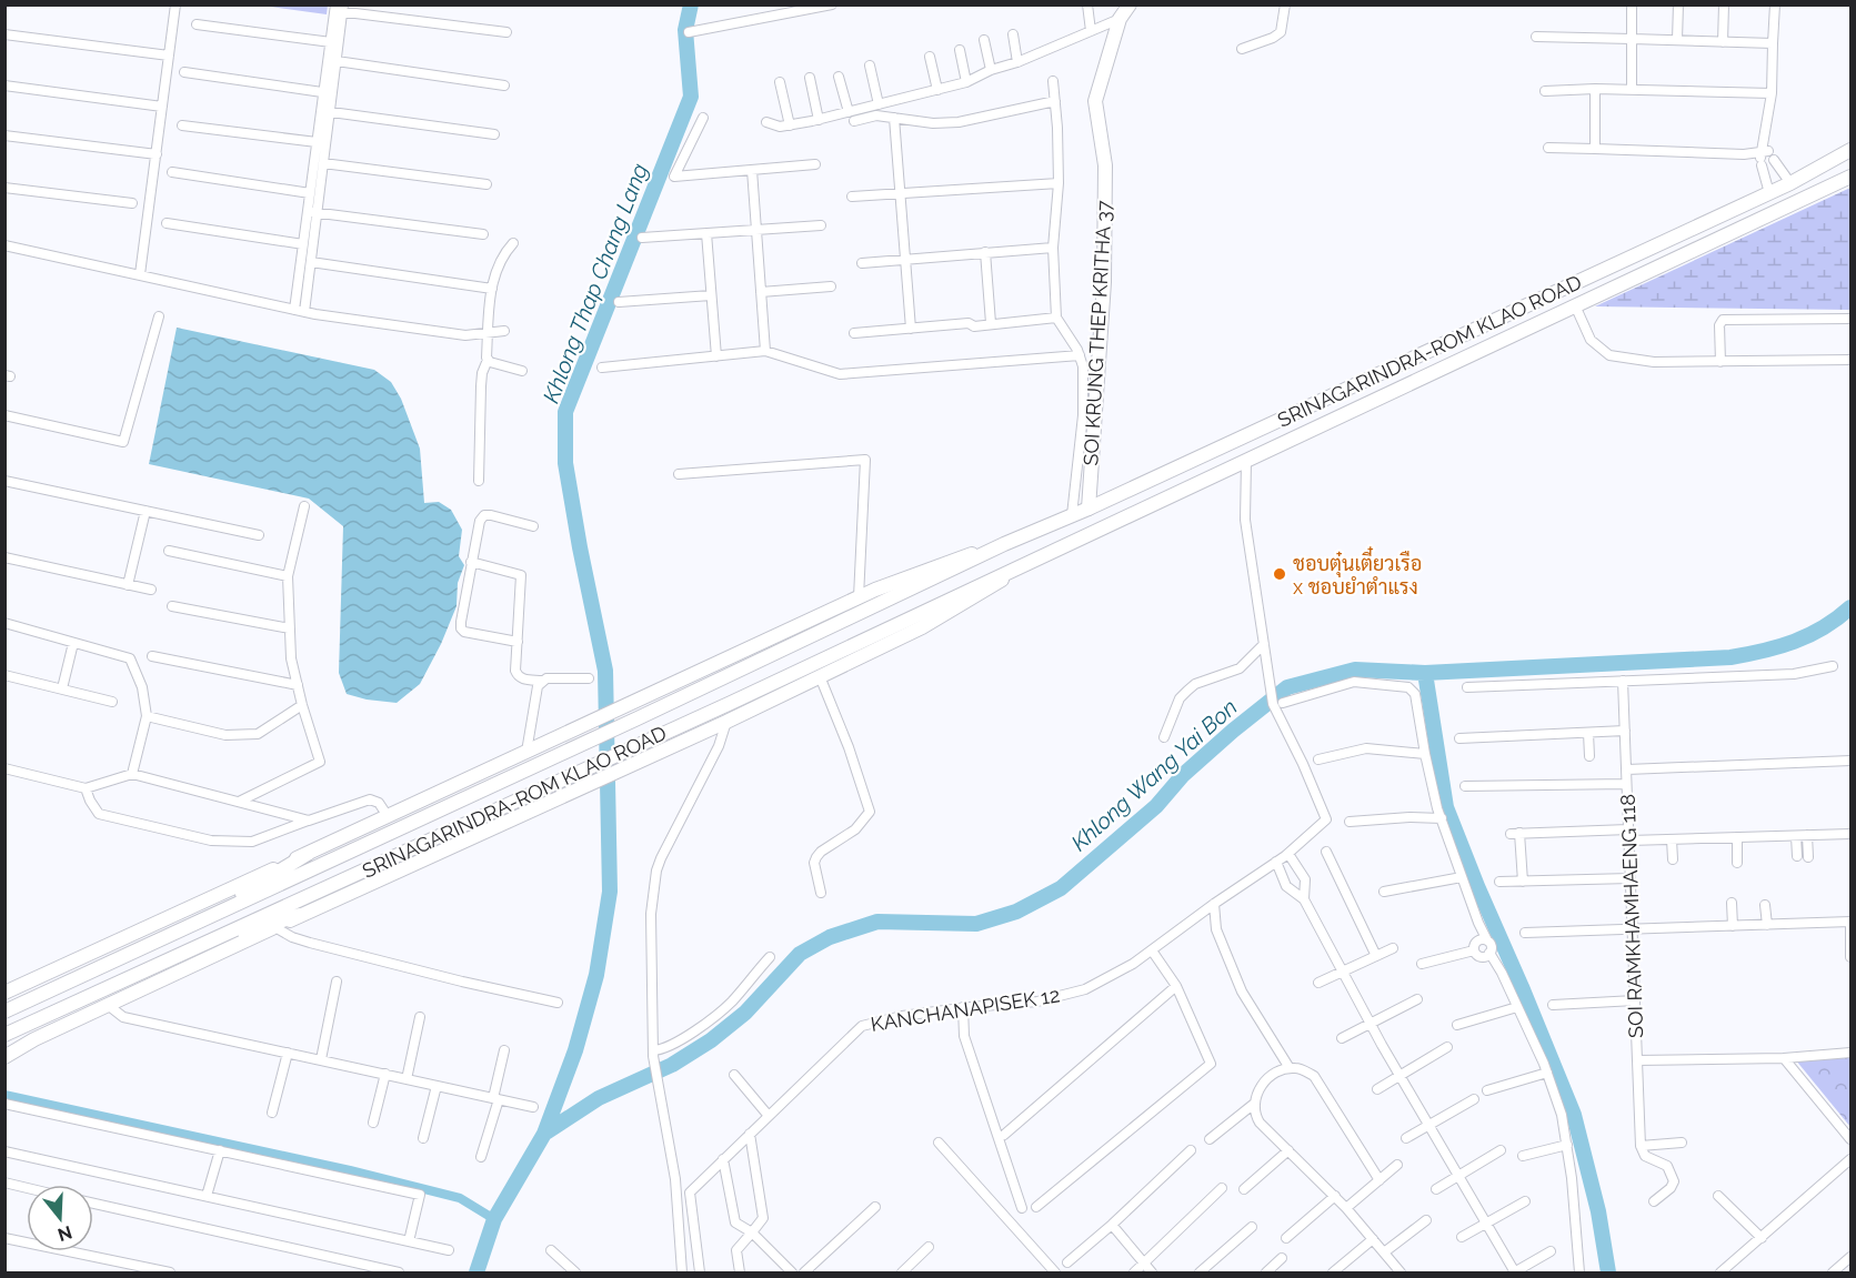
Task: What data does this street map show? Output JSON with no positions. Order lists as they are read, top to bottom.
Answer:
{
  "streets": {
    "main road": ["SOI KRUNG THEP KRITHA 37", "SRINAGARINDRA-ROM KLAO ROAD"],
    "street": ["SOI RAMKHAMHAENG 118", "KANCHANAPISEK 12"]
  },
  "crossings": [
    ["SOI KRUNG THEP KRITHA 37", "SRINAGARINDRA-ROM KLAO ROAD"]
  ],
  "water": ["Khlong Thap Chang Lang", "Khlong Wang Yai Bon"],
  "places": ["ชอบตุ๋นเตี๋ยวเรือ x ชอบยำตำแรง"],
  "north": "bottom"
}
